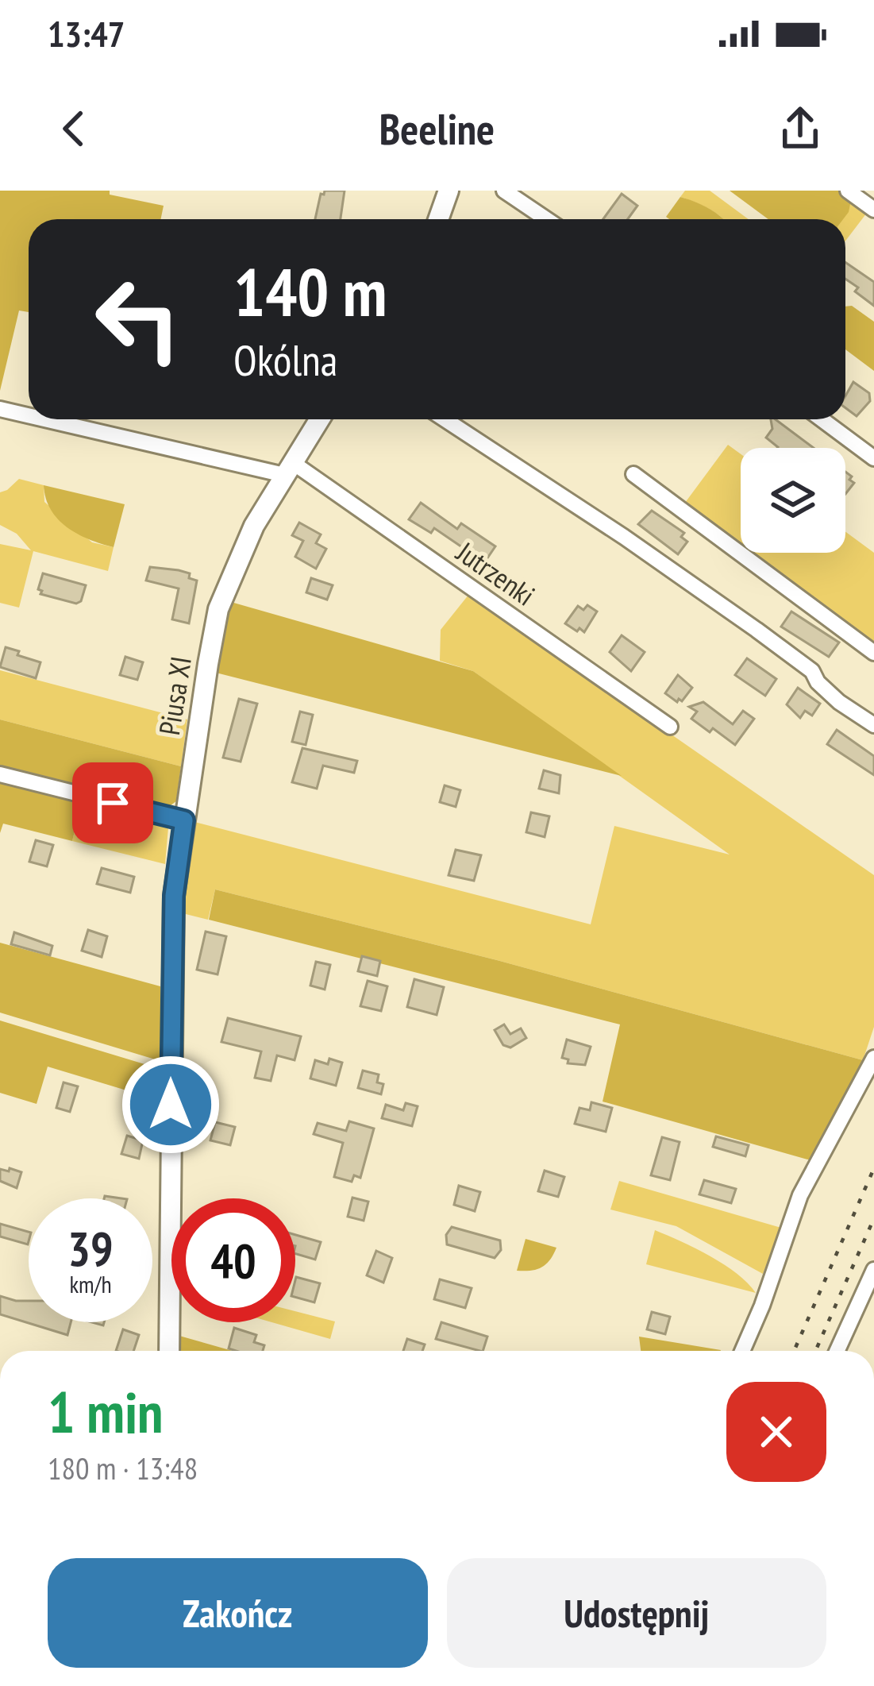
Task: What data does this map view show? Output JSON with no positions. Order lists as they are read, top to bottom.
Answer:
{
  "streets": {
    "street": ["Jutrzenki", "Piusa XI"]
  },
  "crossings": [
    ["Jutrzenki", "Piusa XI"]
  ],
  "page": {
    "status": "13:47",
    "header": "Beeline",
    "turn": ["140 m", "Okólna"],
    "speed": "39 km/h",
    "limit": "40",
    "heading": ["1 min", "180 m · 13:48"],
    "buttons": ["Zakończ", "Udostępnij"]
  }
}
